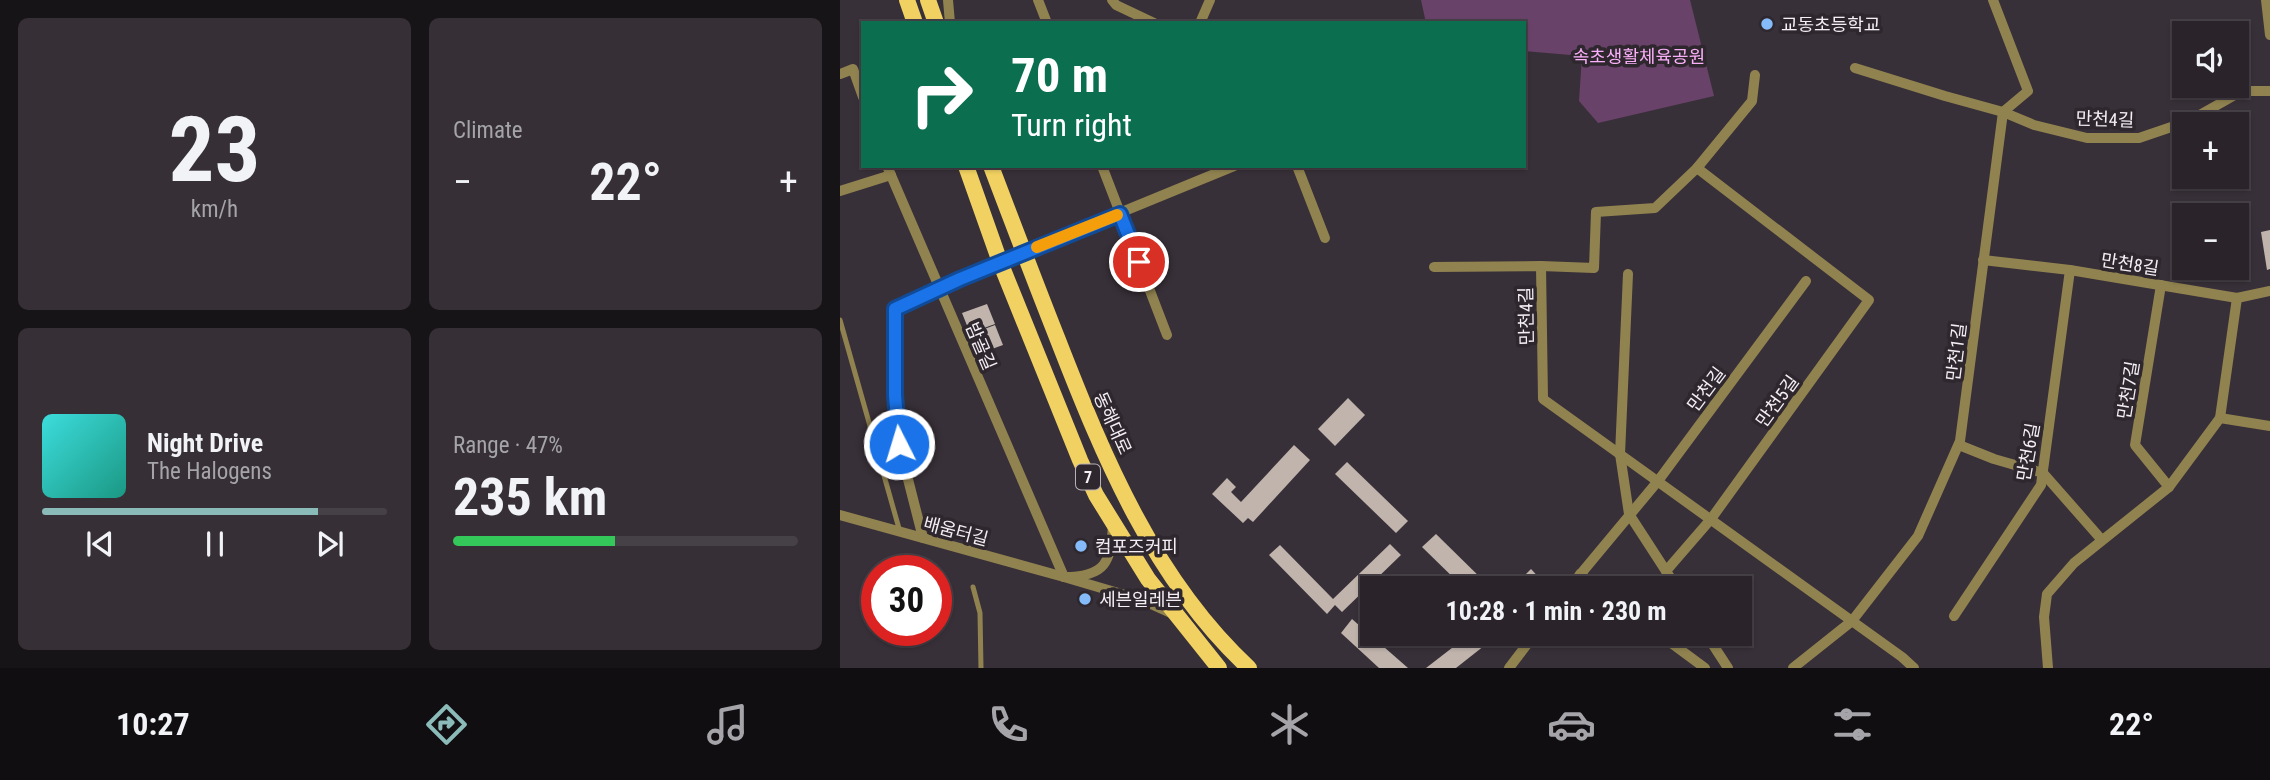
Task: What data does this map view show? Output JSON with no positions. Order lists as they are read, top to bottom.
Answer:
{
  "streets": {
    "main road": ["동해대로", "7"],
    "street": [
      "만천4길",
      "만천8길",
      "밤골길",
      "만천1길",
      "만천길",
      "만천7길",
      "만천5길",
      "만천6길",
      "배움터길"
    ]
  },
  "crossings": [
    ["만천4길", "만천1길"],
    ["만천4길", "만천5길"],
    ["만천8길", "만천1길"],
    ["만천8길", "만천7길"],
    ["만천8길", "만천6길"],
    ["밤골길", "배움터길"],
    ["7", "배움터길"]
  ],
  "parks": ["속초생활체육공원"],
  "places": ["교동초등학교", "컴포즈커피", "세븐일레븐"],
  "page": {
    "tile": [
      ["23", "km/h"],
      "Climate",
      ["Range · 47%", "235 km"]
    ],
    "map_buttons": ["+", "−"],
    "turn": ["70 m", "Turn right"],
    "heat": ["−", "22°", "+"],
    "song": ["Night Drive", "The Halogens"],
    "limit": "30",
    "trip": "10:28 · 1 min · 230 m",
    "tabs": ["10:27", "22°"]
  }
}
